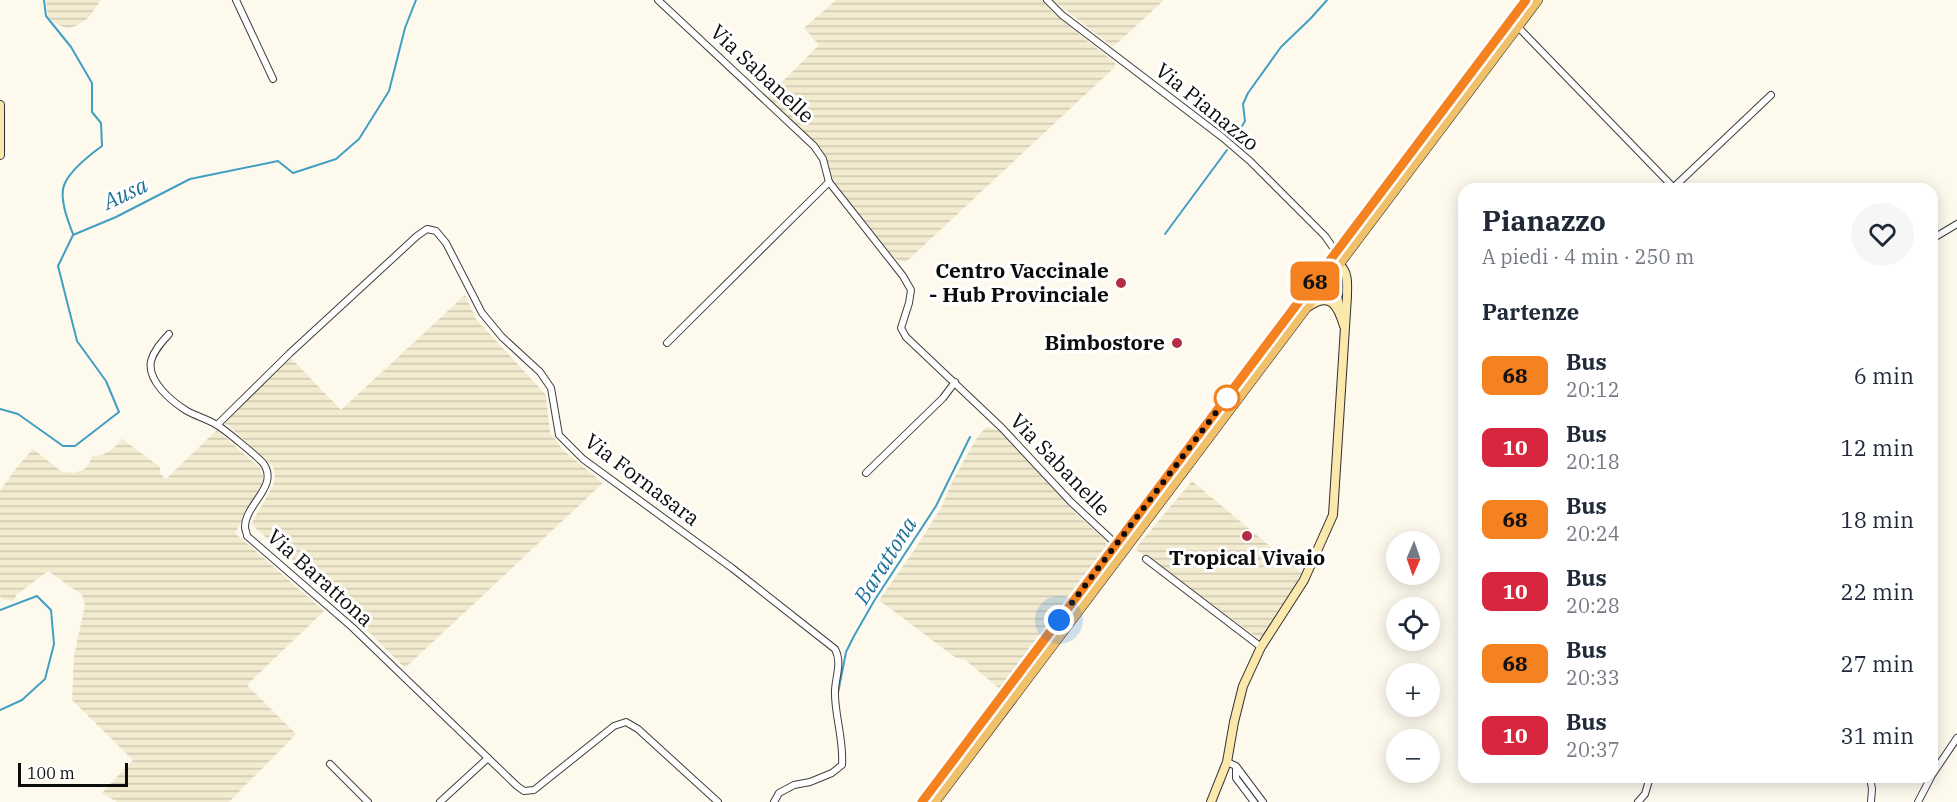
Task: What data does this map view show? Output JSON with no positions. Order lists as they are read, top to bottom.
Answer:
{
  "streets": {
    "street": [
      "Via Sabanelle",
      "Via Pianazzo",
      "Via Fornasara",
      "Via Barattona"
    ]
  },
  "crossings": [
    ["Via Fornasara", "Via Barattona"]
  ],
  "water": ["Ausa", "Barattona"],
  "places": ["Centro Vaccinale - Hub Provinciale", "Bimbostore", "Tropical Vivaio"],
  "lines": ["bus line 68"],
  "scale_bar": "100 m",
  "north": "bottom",
  "page": {
    "on_map": "68",
    "heading": [
      ["Pianazzo", "A piedi · 4 min · 250 m"],
      "Partenze"
    ],
    "list": [
      {
        "mark": "68",
        "name": "Bus",
        "note": "20:12",
        "value": "6 min"
      },
      {
        "mark": "10",
        "name": "Bus",
        "note": "20:18",
        "value": "12 min"
      },
      {
        "mark": "68",
        "name": "Bus",
        "note": "20:24",
        "value": "18 min"
      },
      {
        "mark": "10",
        "name": "Bus",
        "note": "20:28",
        "value": "22 min"
      },
      {
        "mark": "68",
        "name": "Bus",
        "note": "20:33",
        "value": "27 min"
      },
      {
        "mark": "10",
        "name": "Bus",
        "note": "20:37",
        "value": "31 min"
      }
    ],
    "map_buttons": ["+", "−"],
    "scale": "100 m"
  }
}
